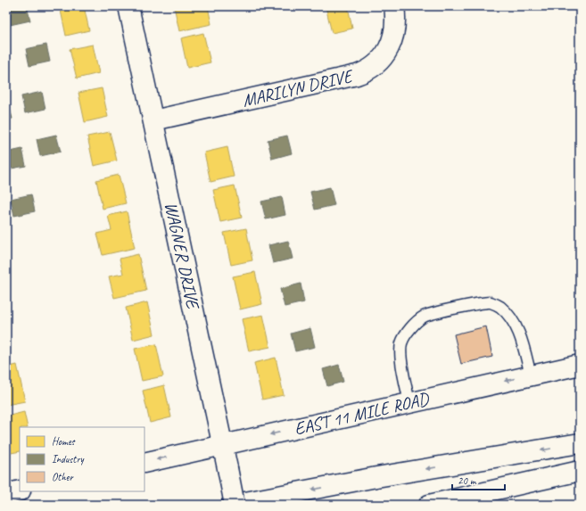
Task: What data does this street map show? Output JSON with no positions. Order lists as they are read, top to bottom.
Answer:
{
  "streets": {
    "main road": ["MARILYN DRIVE", "WAGNER DRIVE", "EAST 11 MILE ROAD"]
  },
  "crossings": [
    ["MARILYN DRIVE", "WAGNER DRIVE"],
    ["WAGNER DRIVE", "EAST 11 MILE ROAD"]
  ],
  "legend": ["Homes", "Industry", "Other"],
  "scale_bar": "20 m"
}
